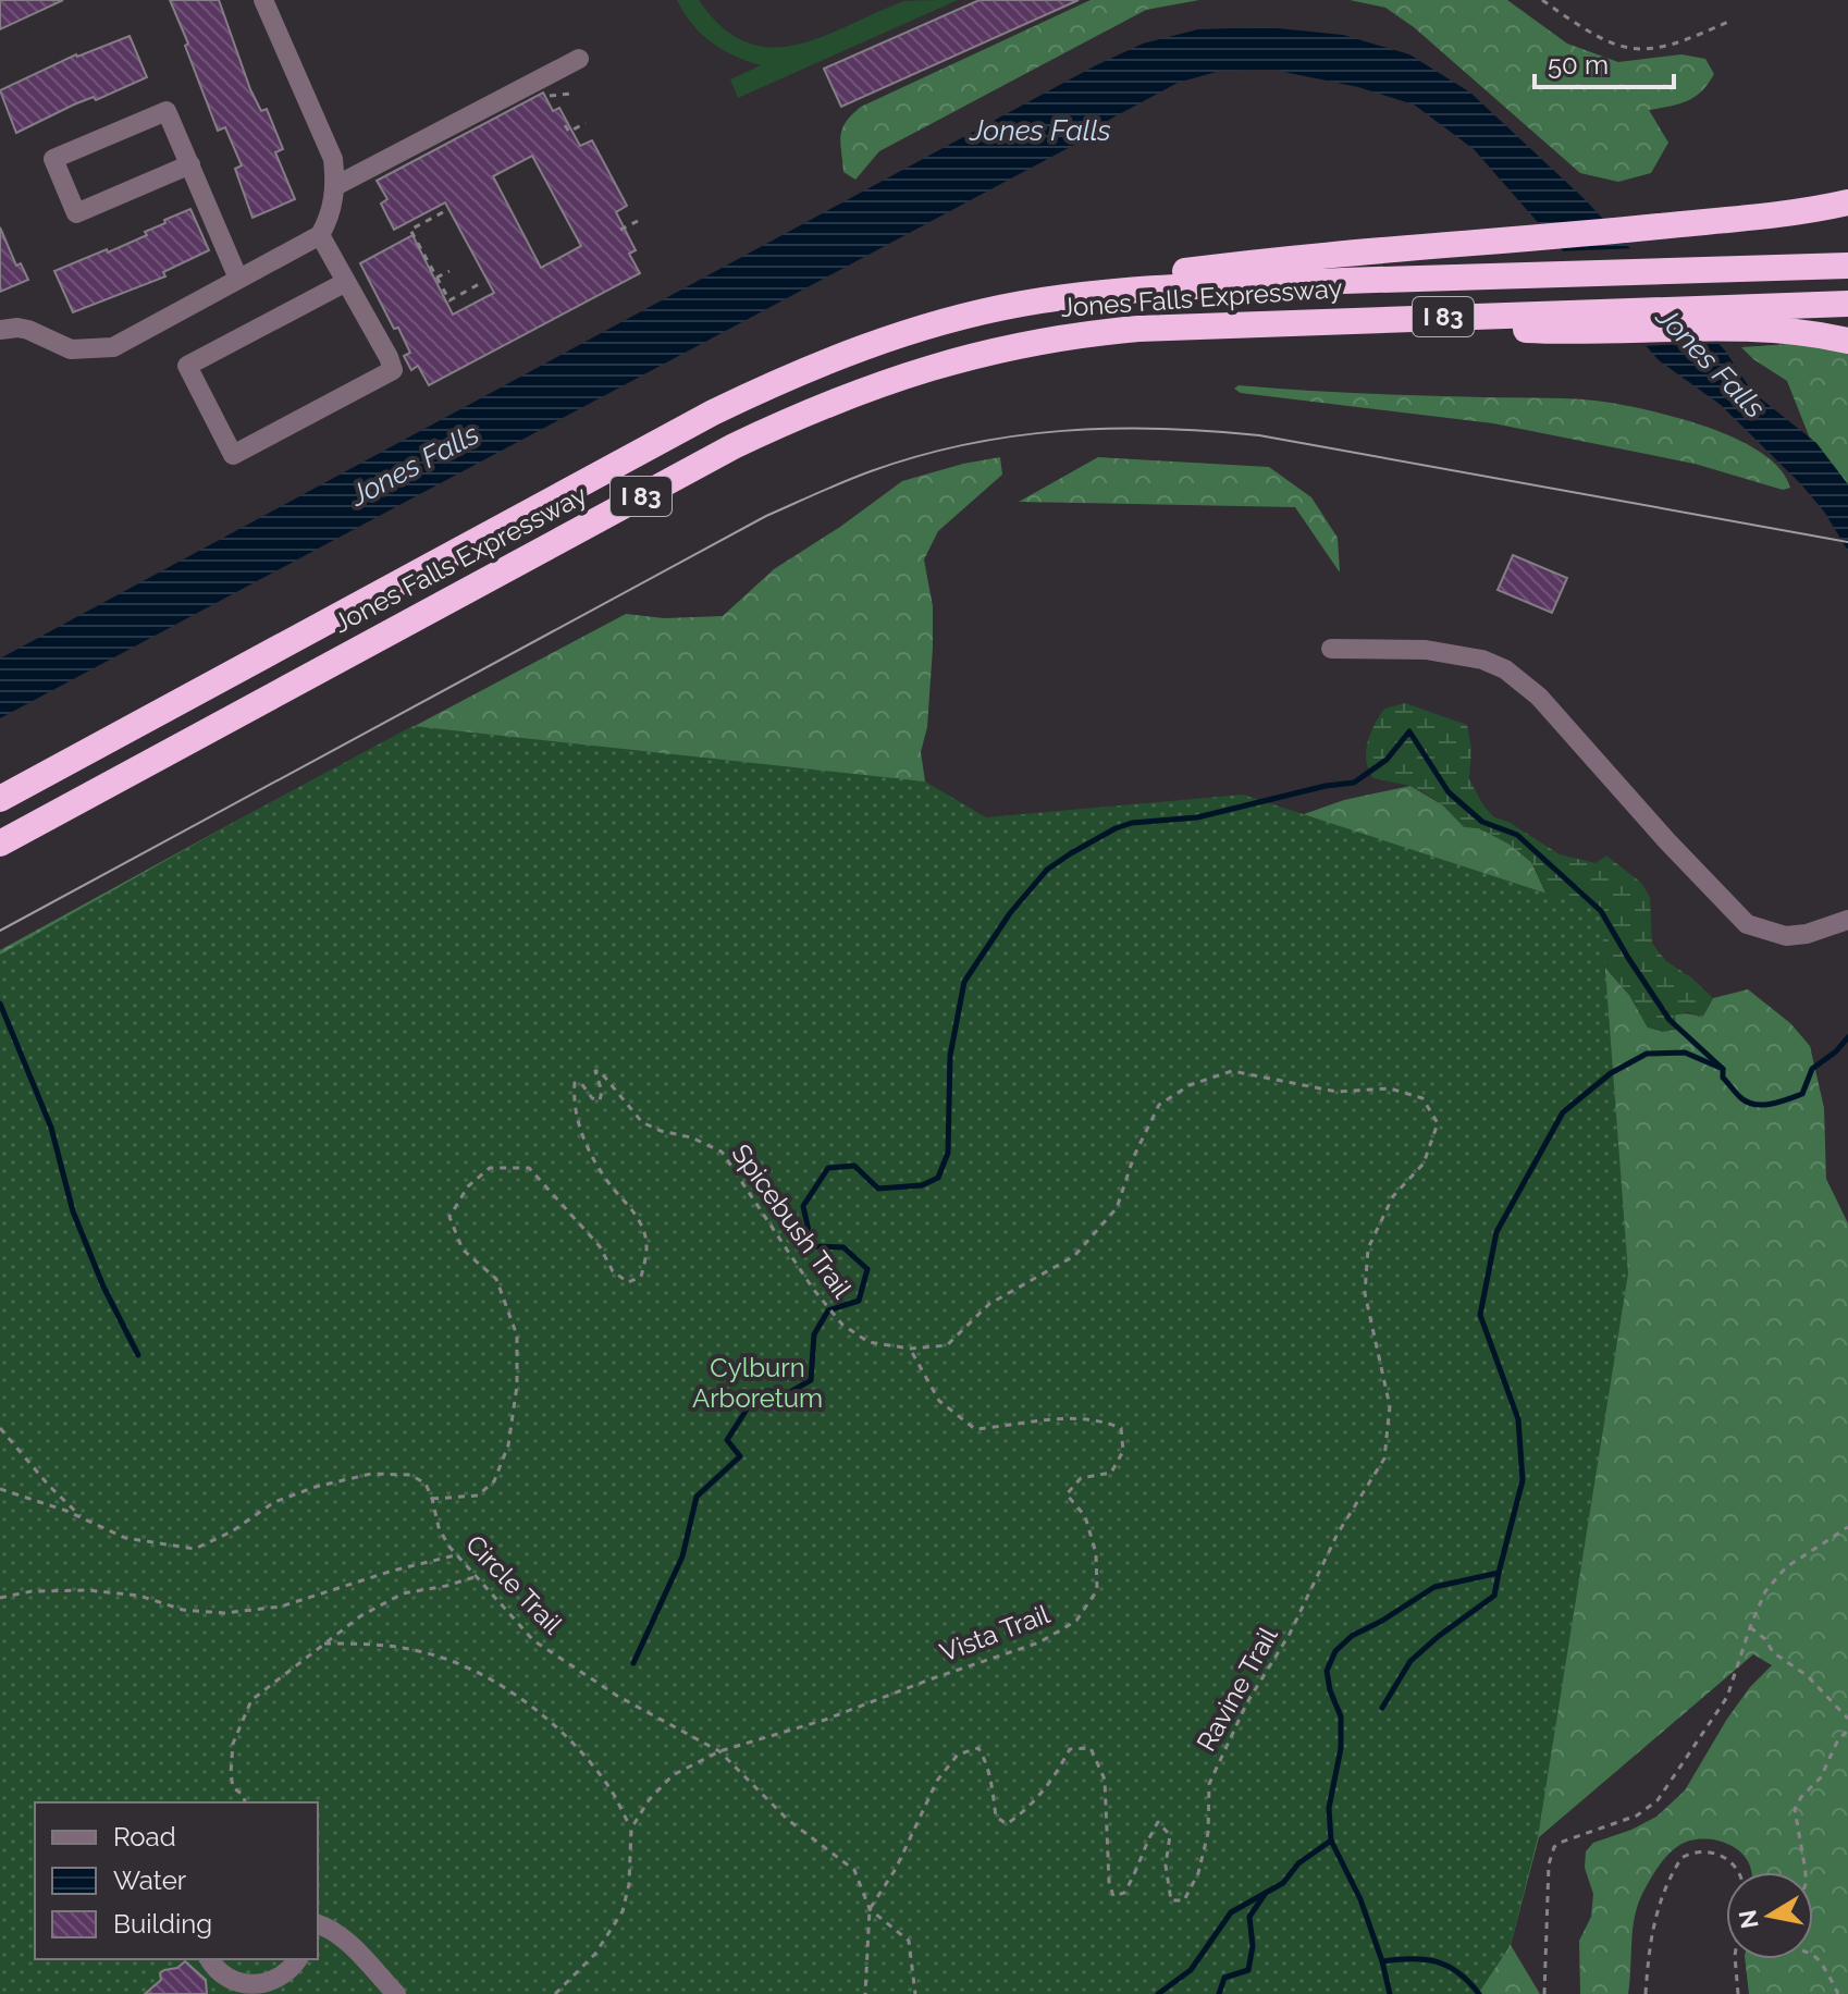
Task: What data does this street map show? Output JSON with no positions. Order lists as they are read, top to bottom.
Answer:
{
  "streets": {
    "highway": ["Jones Falls Expressway", "I 83"],
    "path": [
      "Spicebush Trail",
      "Circle Trail",
      "Vista Trail",
      "Ravine Trail"
    ]
  },
  "crossings": [
    ["Spicebush Trail", "Circle Trail"],
    ["Spicebush Trail", "Vista Trail"],
    ["Spicebush Trail", "Ravine Trail"],
    ["Circle Trail", "Vista Trail"],
    ["Circle Trail", "Ravine Trail"]
  ],
  "water": ["Jones Falls"],
  "parks": ["Cylburn Arboretum"],
  "legend": ["Road", "Water", "Building"],
  "scale_bar": "50 m",
  "north": "left"
}
